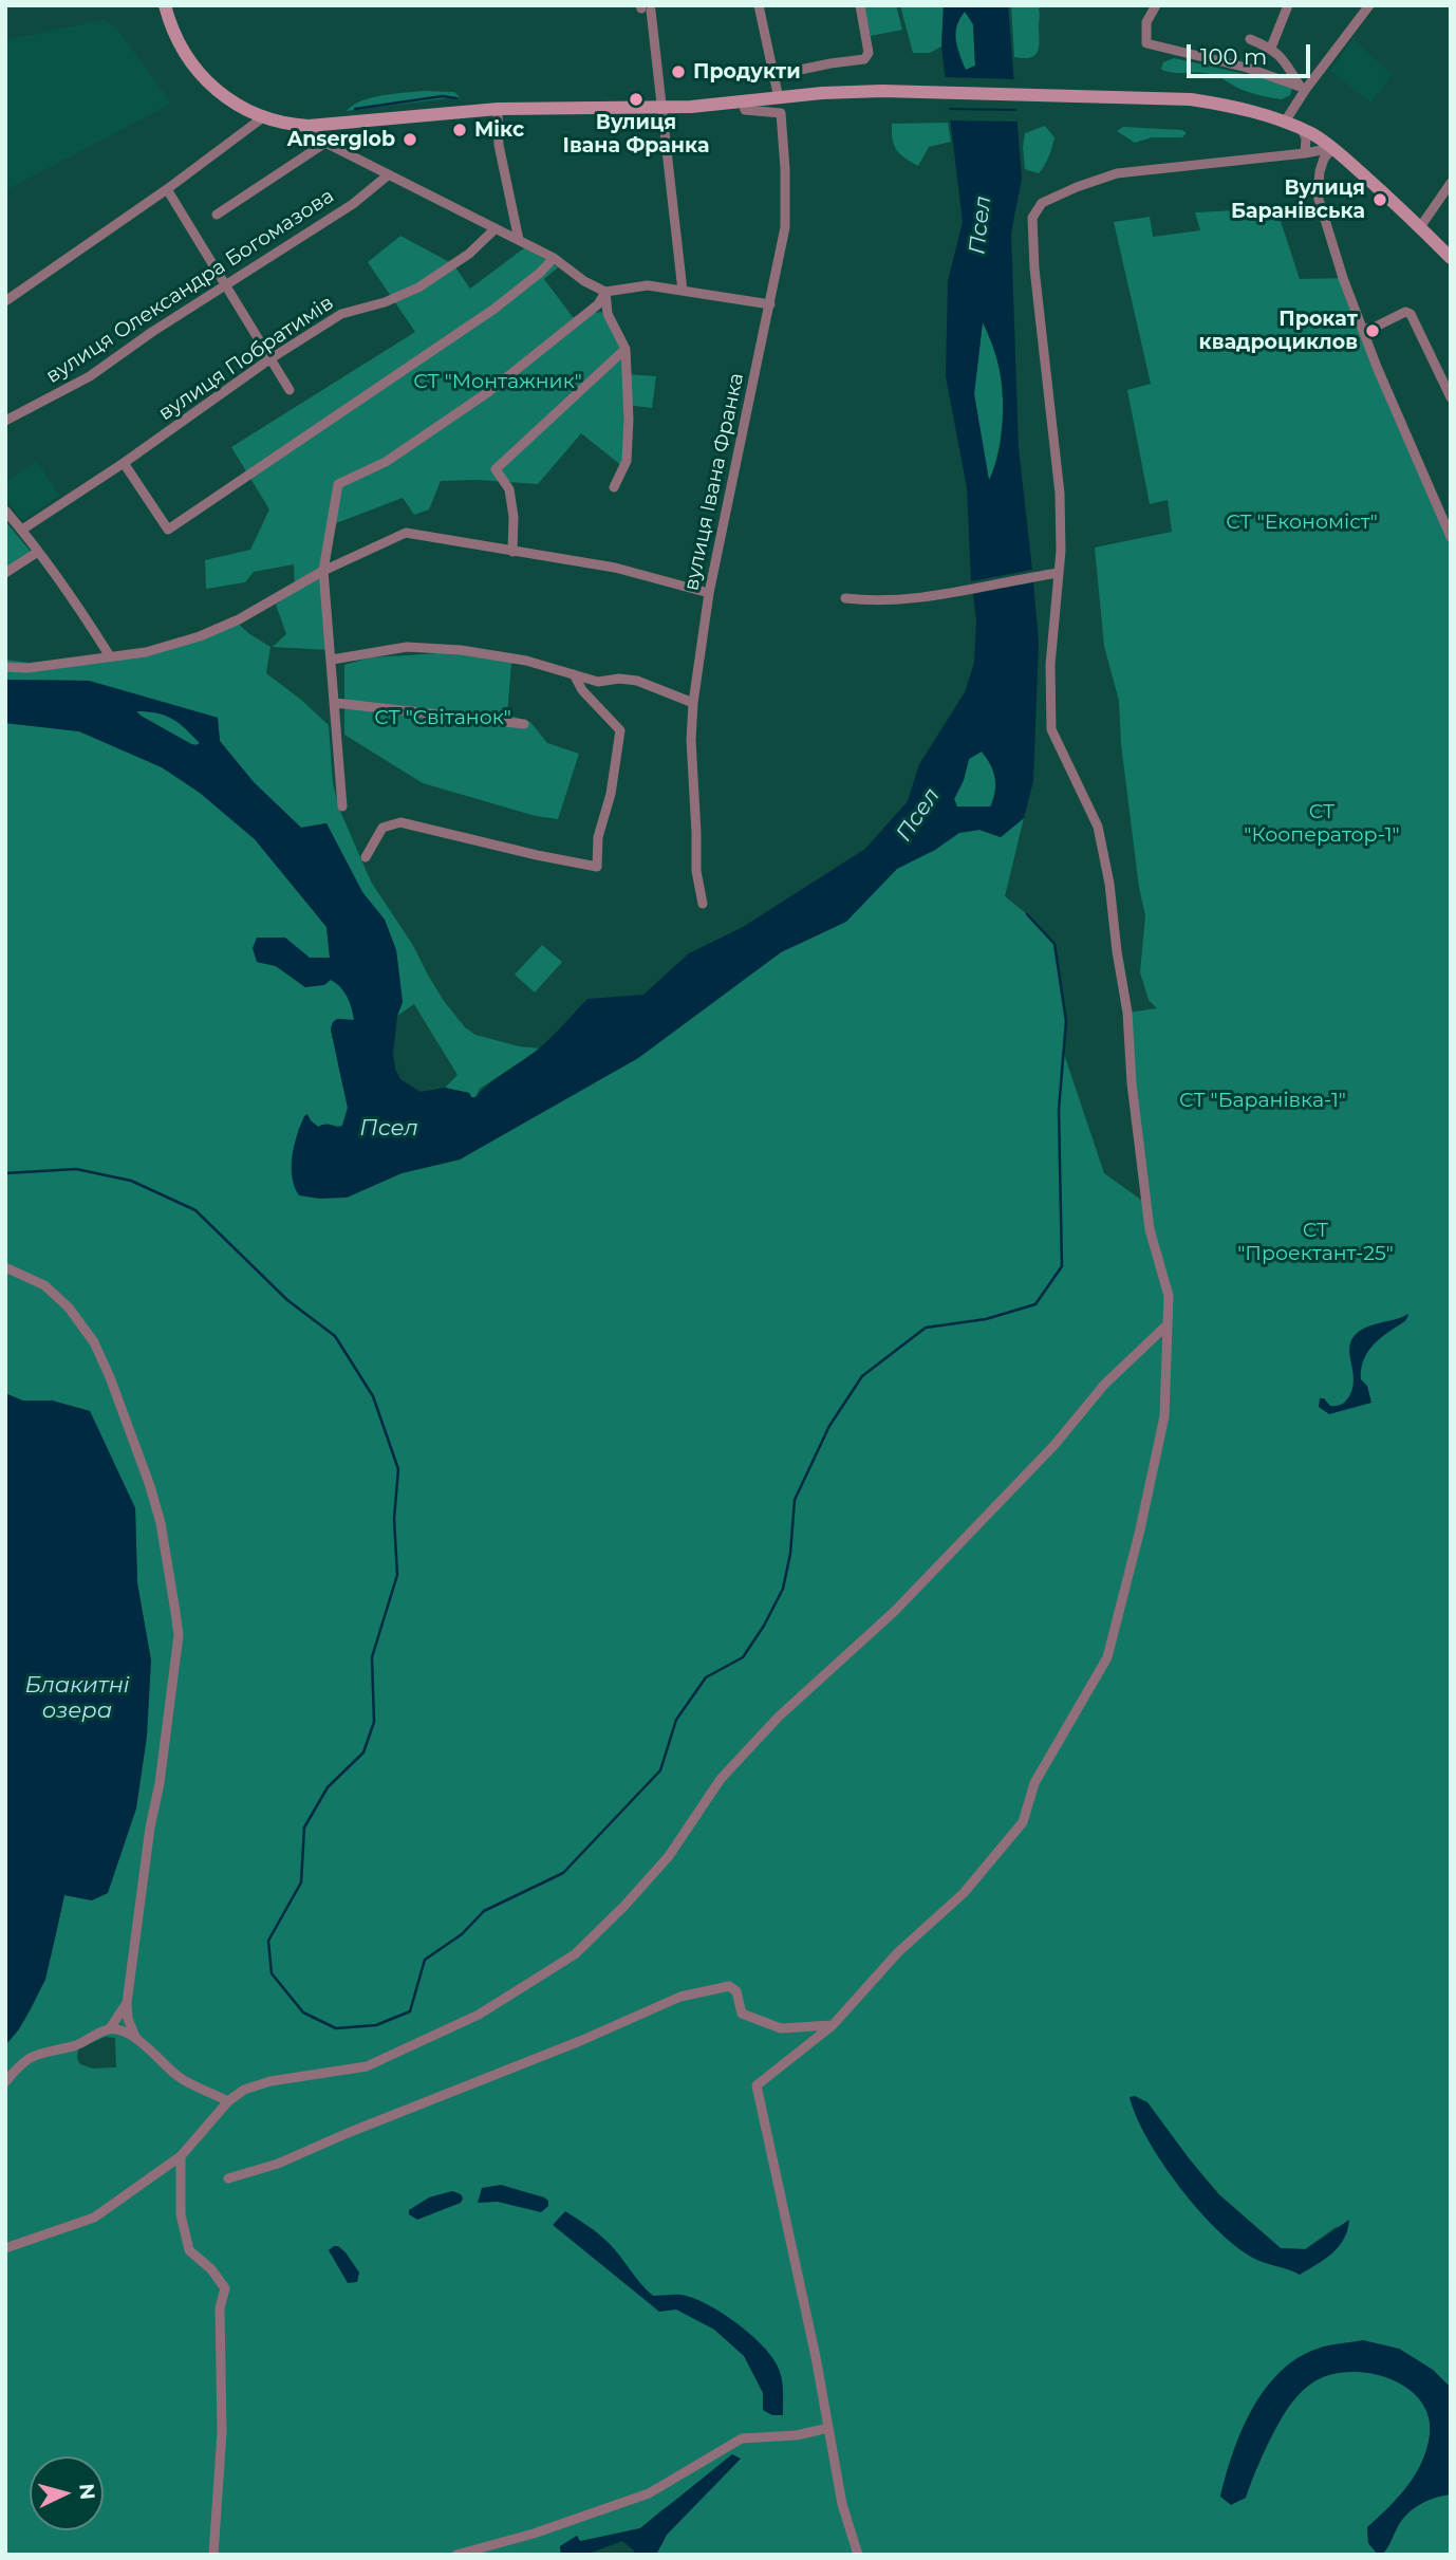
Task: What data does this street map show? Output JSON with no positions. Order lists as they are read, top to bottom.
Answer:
{
  "streets": {
    "street": ["вулиця Олександра Богомазова", "вулиця Побратимів", "вулиця Івана Франка"]
  },
  "water": ["Псел", "Блакитні озера"],
  "parks": [
    "СТ \"Монтажник\"",
    "СТ \"Економіст\"",
    "СТ \"Світанок\"",
    "СТ \"Кооператор-1\"",
    "СТ \"Баранівка-1\"",
    "СТ \"Проектант-25\""
  ],
  "places": [
    "Продукти",
    "Вулиця Івана Франка",
    "Мікс",
    "Anserglob",
    "Вулиця Баранівська",
    "Прокат квадроциклов"
  ],
  "scale_bar": "100 m",
  "north": "right"
}
